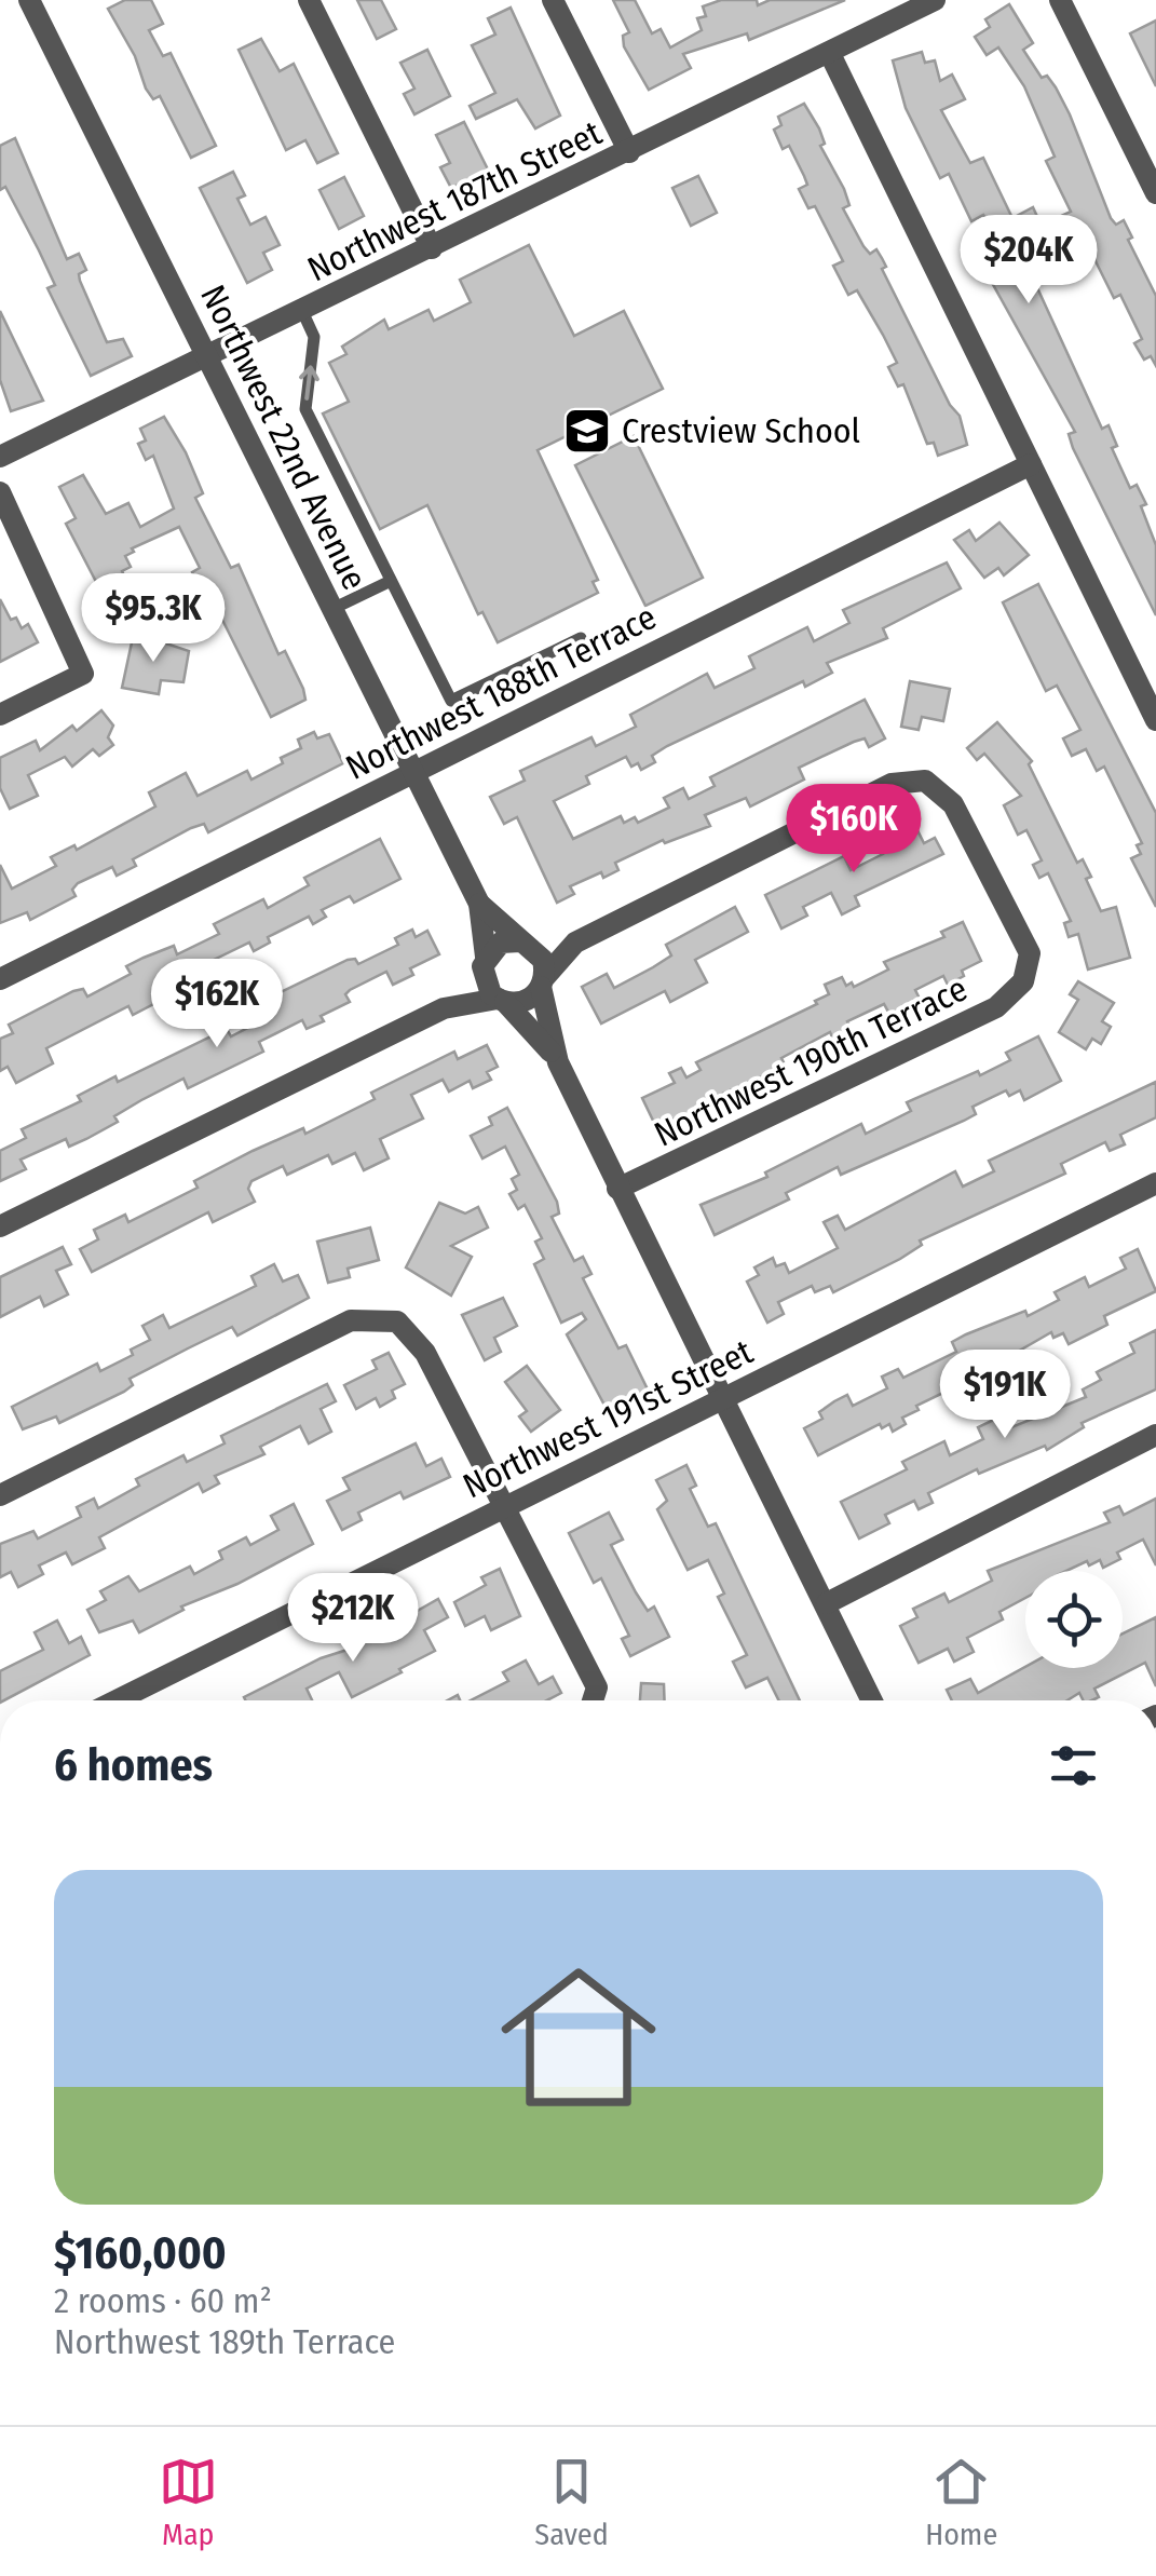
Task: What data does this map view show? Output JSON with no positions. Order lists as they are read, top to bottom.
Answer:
{
  "streets": {
    "street": [
      "Northwest 187th Street",
      "Northwest 22nd Avenue",
      "Northwest 188th Terrace",
      "Northwest 190th Terrace",
      "Northwest 191st Street"
    ]
  },
  "crossings": [
    ["Northwest 187th Street", "Northwest 22nd Avenue"],
    ["Northwest 22nd Avenue", "Northwest 188th Terrace"]
  ],
  "places": {
    "school or university": ["Crestview School"]
  },
  "page": {
    "price": [
      "$204K",
      "$95.3K",
      "$160K",
      "$162K",
      "$191K",
      "$212K"
    ],
    "heading": "6 homes",
    "list": [
      {
        "name": "$160,000",
        "note": "2 rooms · 60 m² · Northwest 189th Terrace"
      }
    ],
    "tabs": ["Map", "Saved", "Home"]
  }
}
